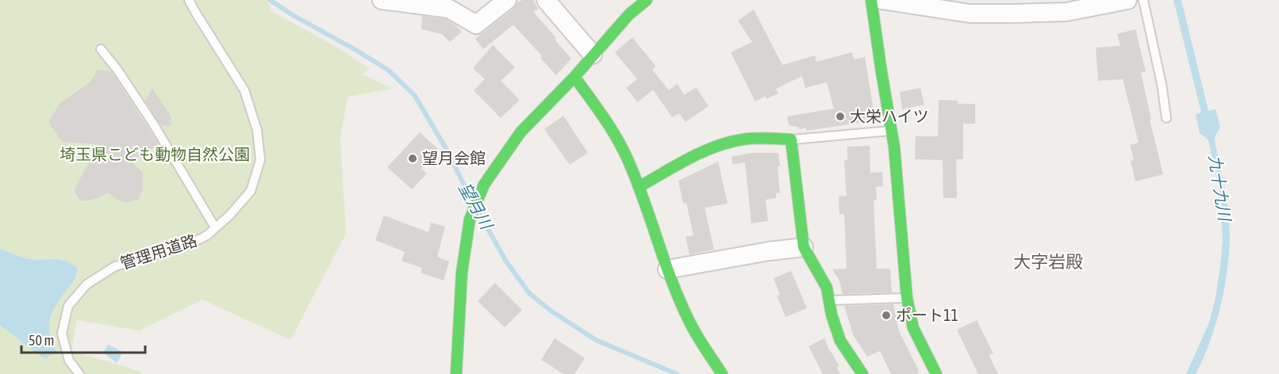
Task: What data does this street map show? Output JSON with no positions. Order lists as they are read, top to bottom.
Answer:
{
  "streets": {
    "lane": ["管理用道路"]
  },
  "districts": ["大字岩殿"],
  "water": ["九十九川", "望月川"],
  "parks": ["埼玉県こども動物自然公園"],
  "places": ["大栄ハイツ", "望月会館", "ポート11"],
  "scale_bar": "50 m"
}
